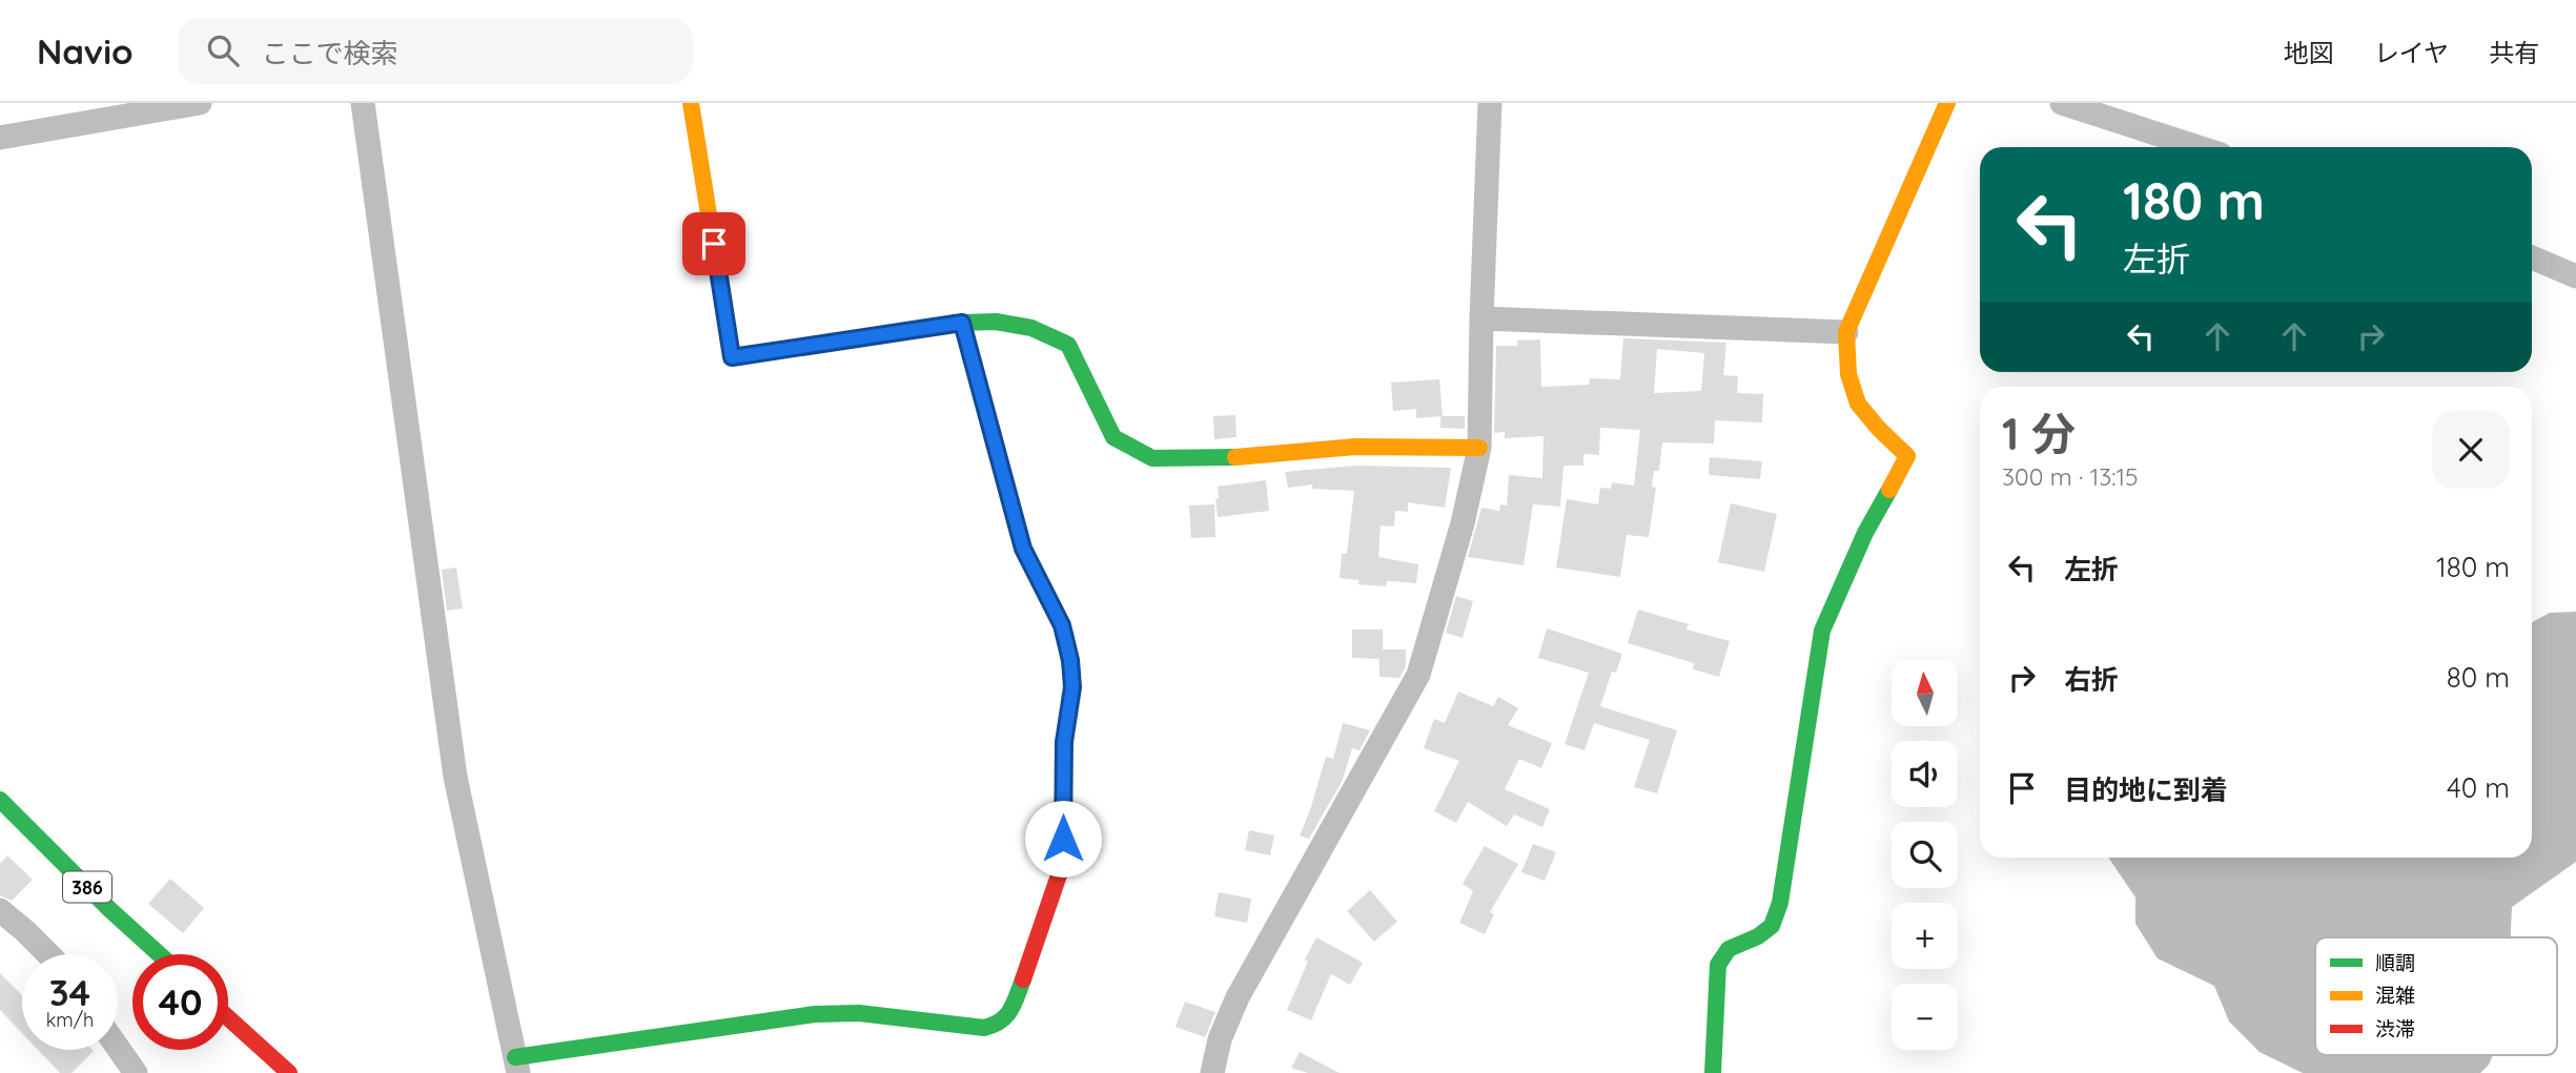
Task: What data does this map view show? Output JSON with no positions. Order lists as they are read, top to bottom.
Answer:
{
  "streets": {
    "main road": ["386"]
  },
  "legend": ["順調", "混雑", "渋滞"],
  "north": "top",
  "page": {
    "header": "Navio",
    "search": "ここで検索",
    "nav": ["地図", "レイヤ", "共有"],
    "turn": ["180 m", "左折"],
    "heading": ["1 分", "300 m · 13:15"],
    "list": [
      {
        "name": "左折",
        "value": "180 m"
      },
      {
        "name": "右折",
        "value": "80 m"
      },
      {
        "name": "目的地に到着",
        "value": "40 m"
      }
    ],
    "map_buttons": ["+", "−"],
    "speed": "34 km/h",
    "limit": "40"
  }
}
